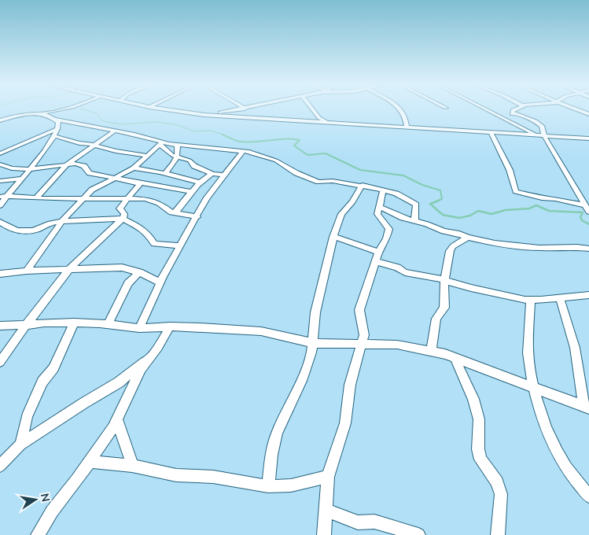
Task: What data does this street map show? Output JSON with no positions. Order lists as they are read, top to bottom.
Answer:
{
  "north": "right"
}
